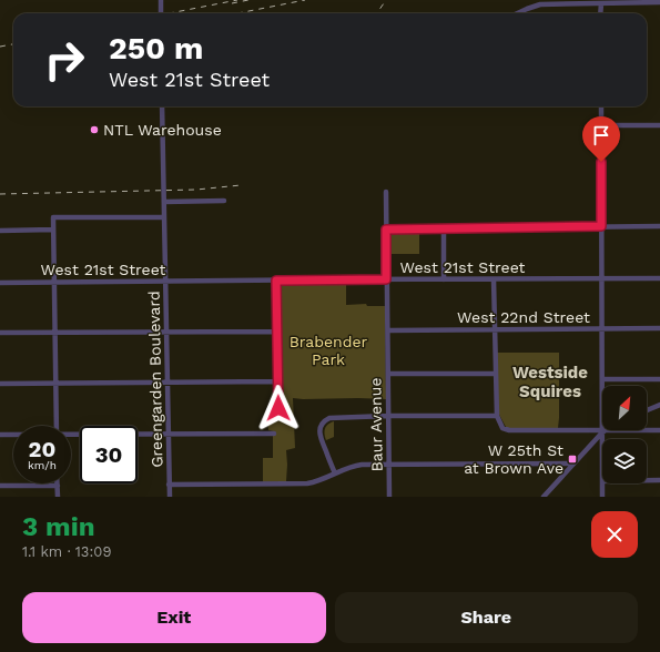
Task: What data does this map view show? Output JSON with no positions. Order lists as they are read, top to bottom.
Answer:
{
  "streets": {
    "street": [
      "West 21st Street",
      "West 22nd Street",
      "Greengarden Boulevard",
      "Baur Avenue"
    ]
  },
  "crossings": [
    ["West 21st Street", "Greengarden Boulevard"],
    ["West 21st Street", "Baur Avenue"],
    ["West 22nd Street", "Baur Avenue"]
  ],
  "districts": ["Westside Squires"],
  "parks": ["Brabender Park"],
  "places": {
    "other": ["NTL Warehouse"],
    "transit": ["W 25th St at Brown Ave"]
  },
  "north": "top right",
  "page": {
    "turn": ["250 m", "West 21st Street"],
    "speed": "20 km/h",
    "limit": "30",
    "heading": ["3 min", "1.1 km · 13:09"],
    "buttons": ["Exit", "Share"]
  }
}
